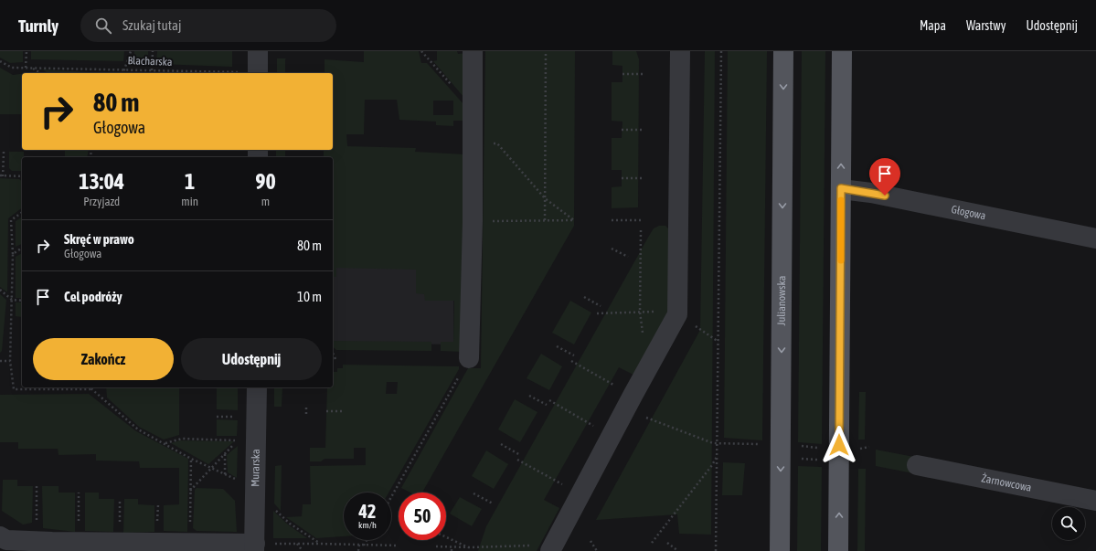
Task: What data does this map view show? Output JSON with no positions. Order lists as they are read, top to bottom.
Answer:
{
  "streets": {
    "main road": ["Julianowska"],
    "street": ["Głogowa", "Murarska", "Żarnowcowa"],
    "path": ["Blacharska"]
  },
  "page": {
    "header": "Turnly",
    "search": "Szukaj tutaj",
    "nav": ["Mapa", "Warstwy", "Udostępnij"],
    "turn": ["80 m", "Głogowa"],
    "eta": [
      "13:04",
      "Przyjazd",
      "1",
      "min",
      "90",
      "m"
    ],
    "list": [
      {
        "name": "Skręć w prawo",
        "note": "Głogowa",
        "value": "80 m"
      },
      {
        "name": "Cel podróży",
        "value": "10 m"
      }
    ],
    "buttons": ["Zakończ", "Udostępnij"],
    "speed": "42 km/h",
    "limit": "50"
  }
}
